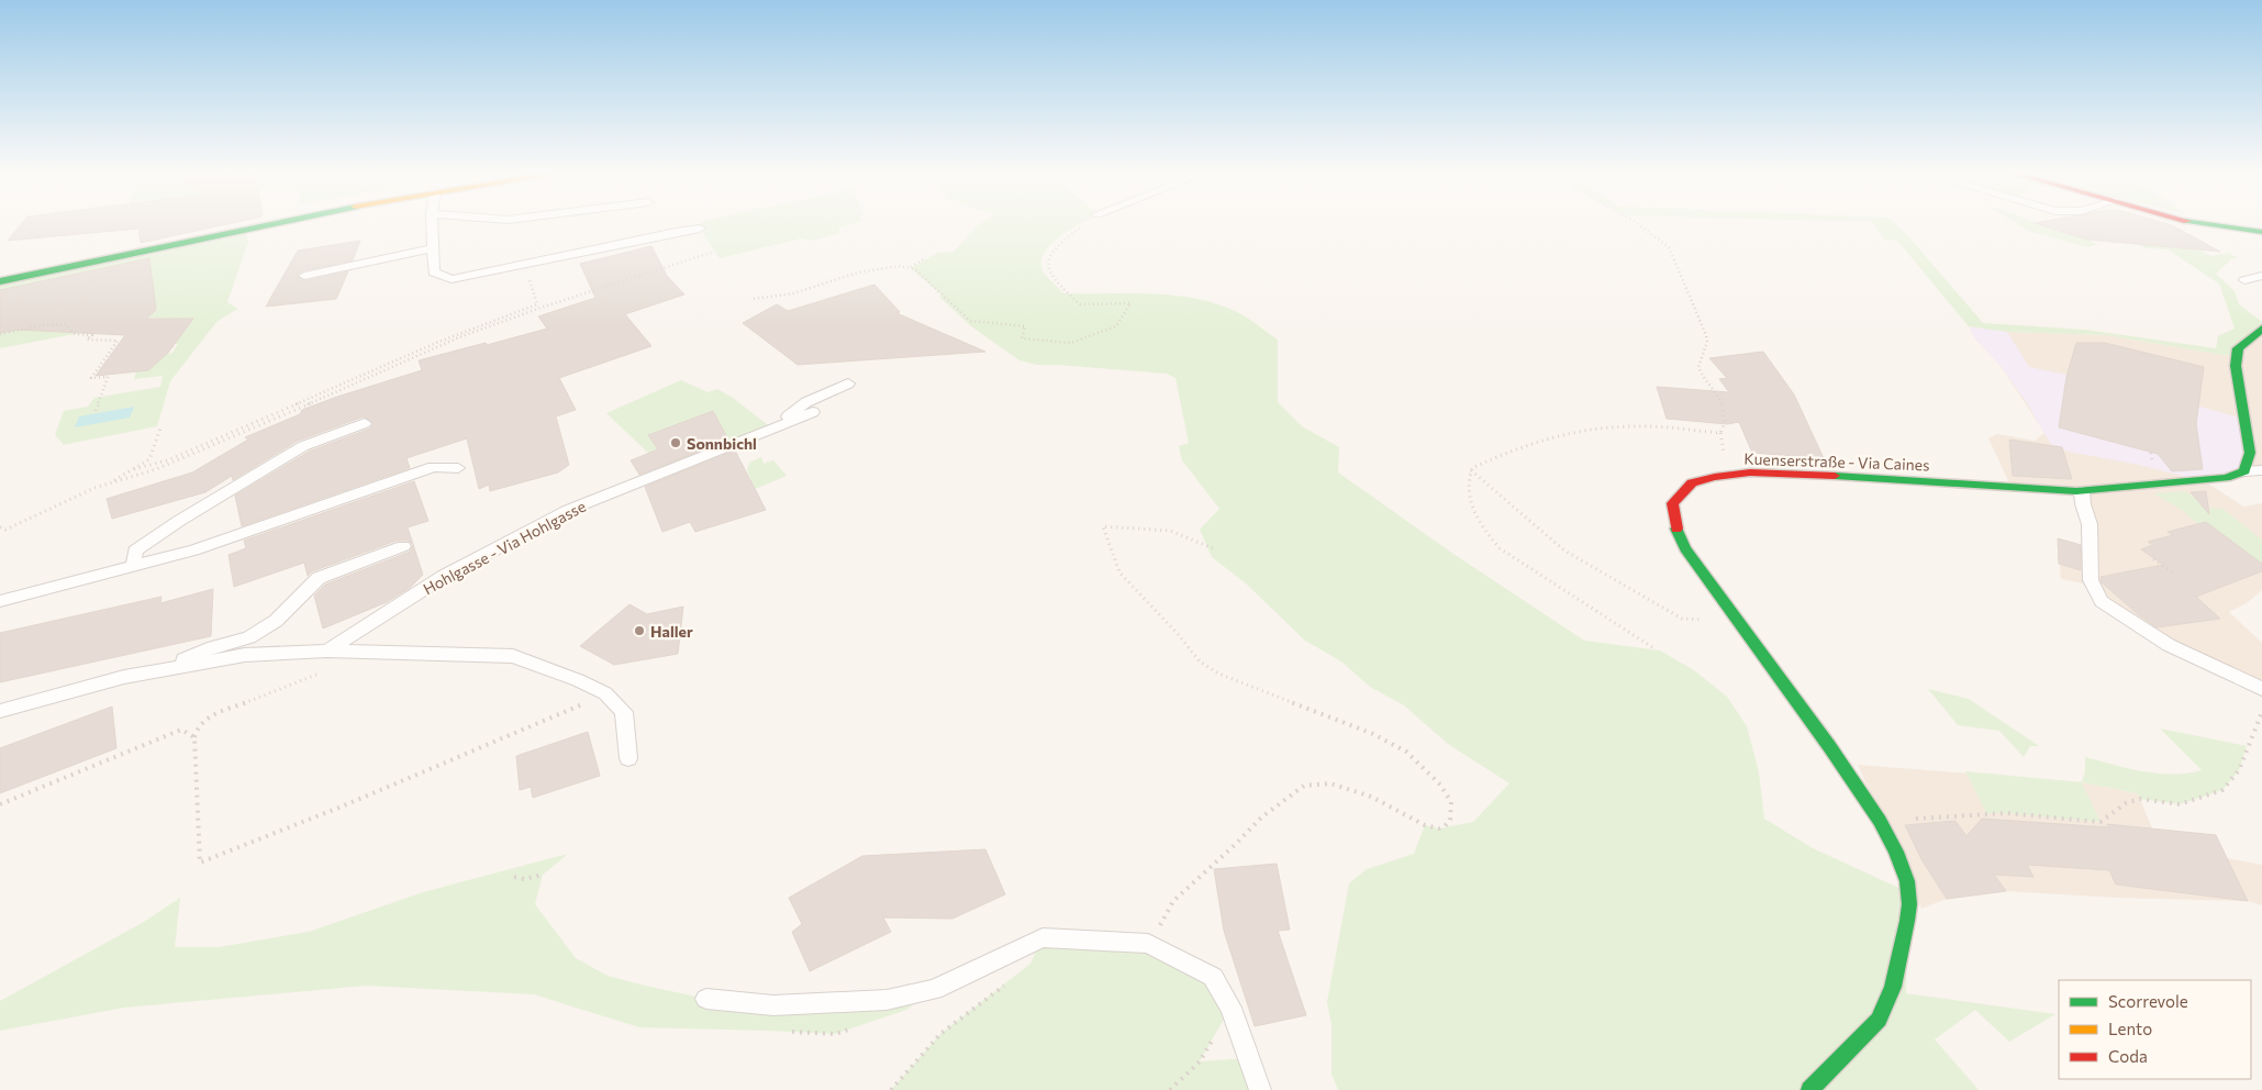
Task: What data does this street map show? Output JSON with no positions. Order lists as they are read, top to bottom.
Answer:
{
  "streets": {
    "street": ["Kuenserstraße - Via Caines"],
    "lane": ["Hohlgasse - Via Hohlgasse"]
  },
  "places": ["Sonnbichl", "Haller"],
  "legend": ["Scorrevole", "Lento", "Coda"]
}
